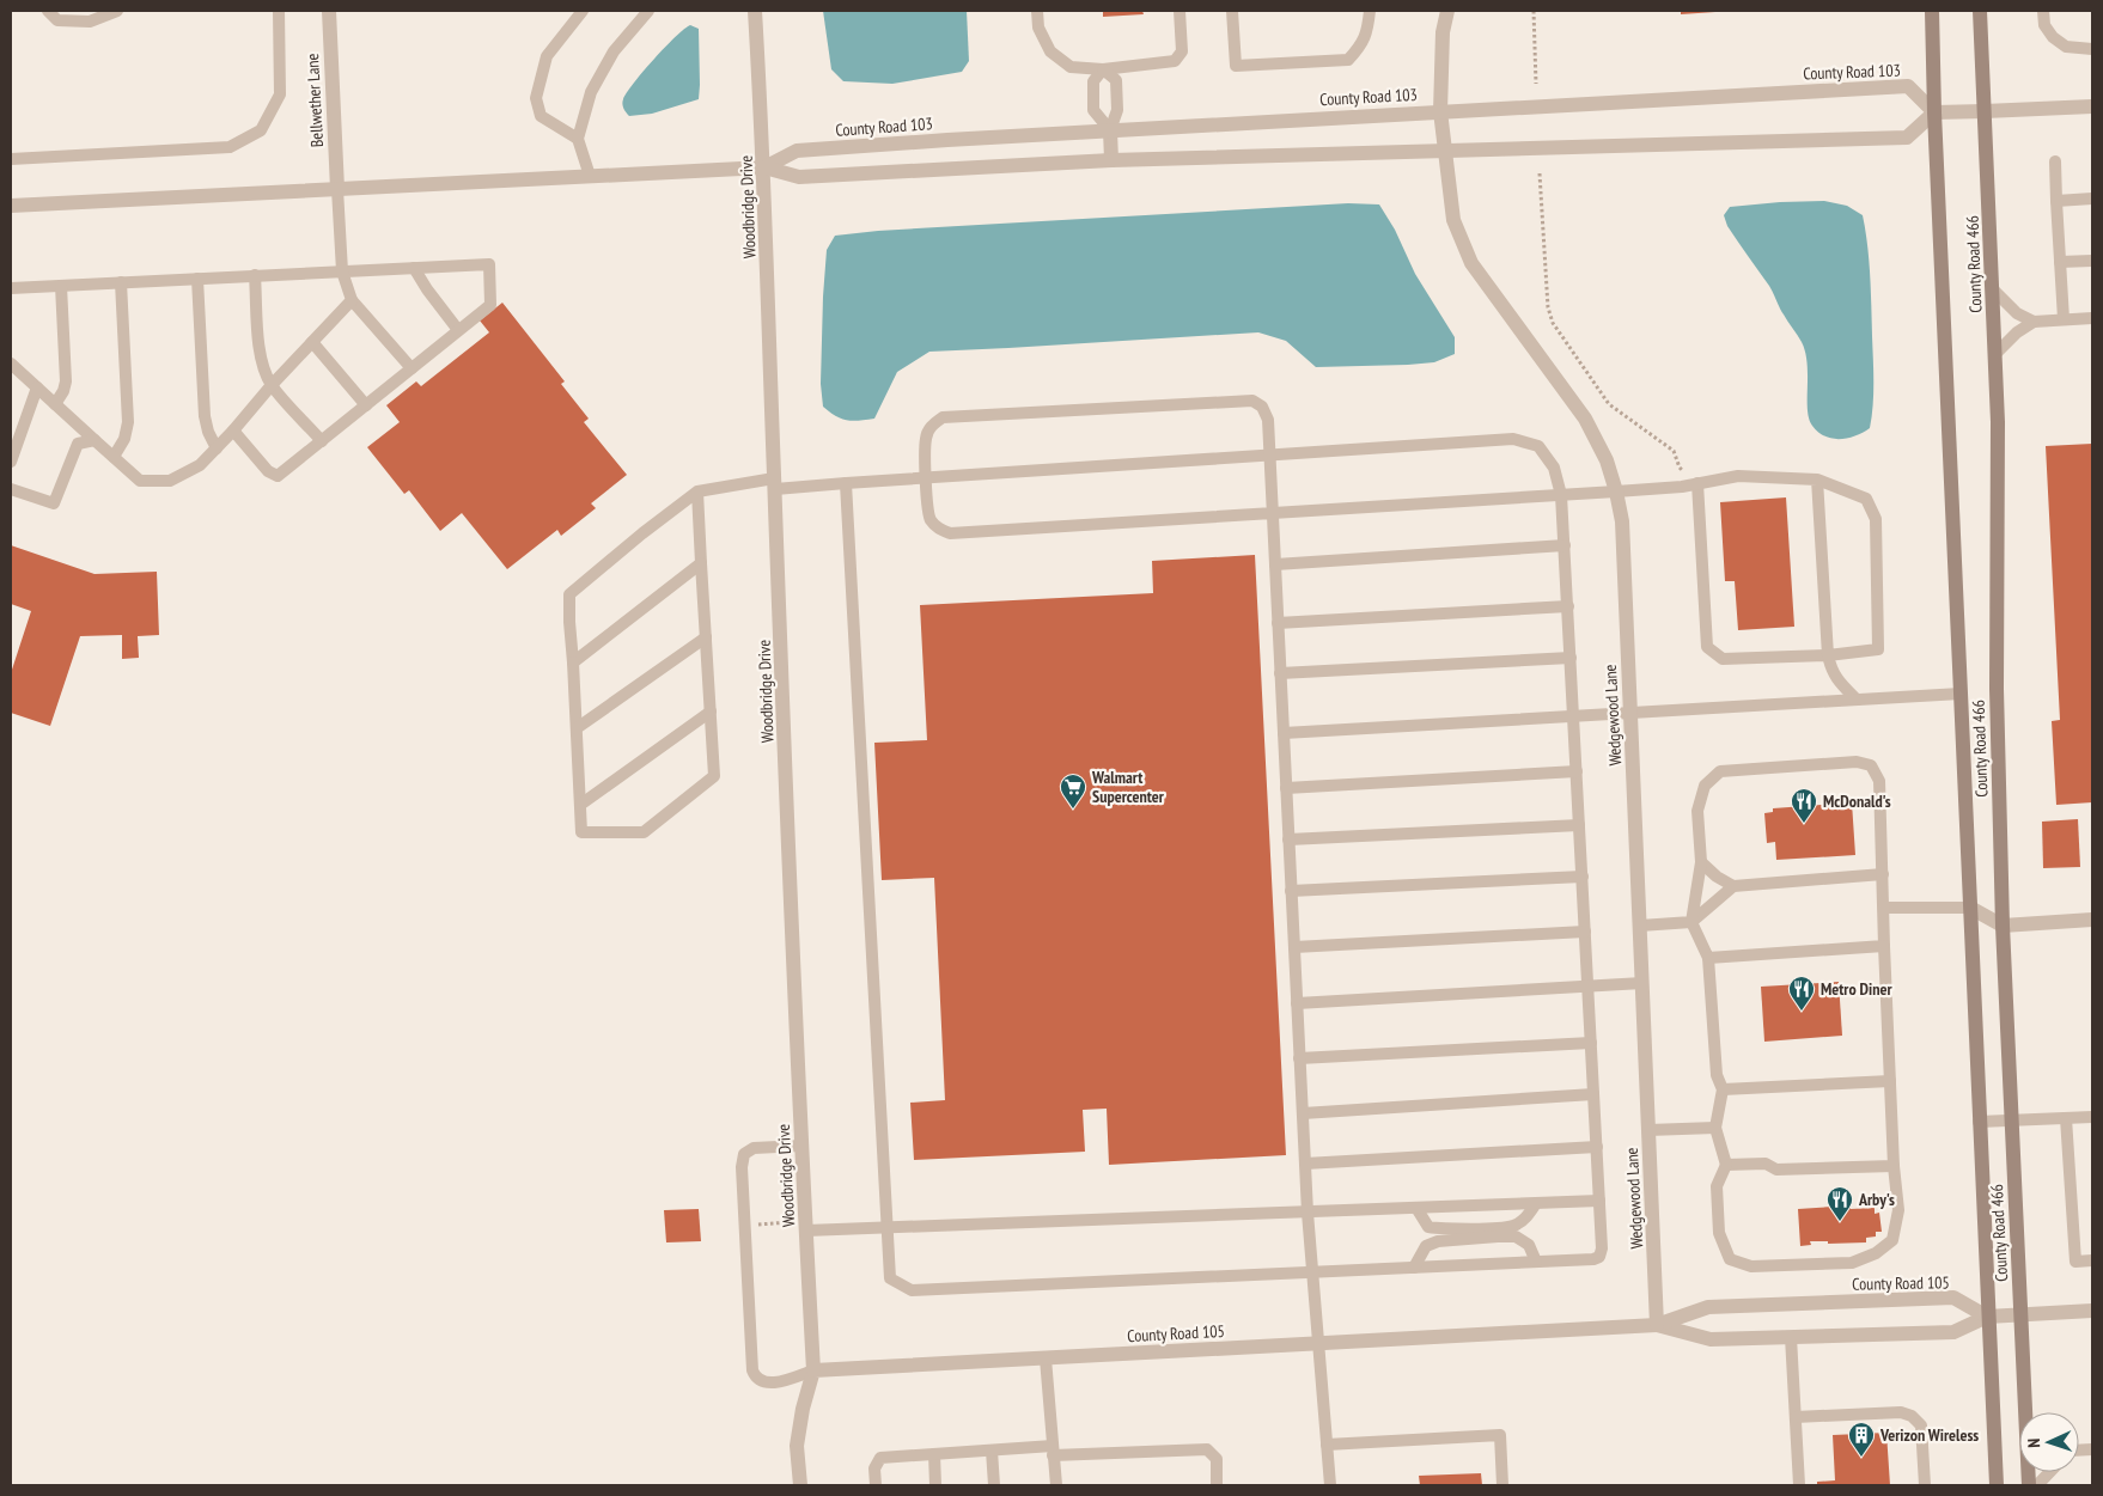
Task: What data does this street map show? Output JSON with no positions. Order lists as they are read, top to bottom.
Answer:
{
  "streets": {
    "main road": ["County Road 466"],
    "street": [
      "County Road 103",
      "Bellwether Lane",
      "Woodbridge Drive",
      "Wedgewood Lane",
      "County Road 105"
    ]
  },
  "crossings": [
    ["County Road 103", "Woodbridge Drive"],
    ["County Road 103", "County Road 466"],
    ["County Road 103", "Wedgewood Lane"],
    ["Woodbridge Drive", "County Road 105"],
    ["County Road 466", "County Road 105"],
    ["Wedgewood Lane", "County Road 105"]
  ],
  "places": {
    "supermarket": ["Walmart Supercenter"],
    "restaurant": ["McDonald's", "Metro Diner", "Arby's"],
    "building": ["Verizon Wireless"]
  },
  "north": "left"
}
